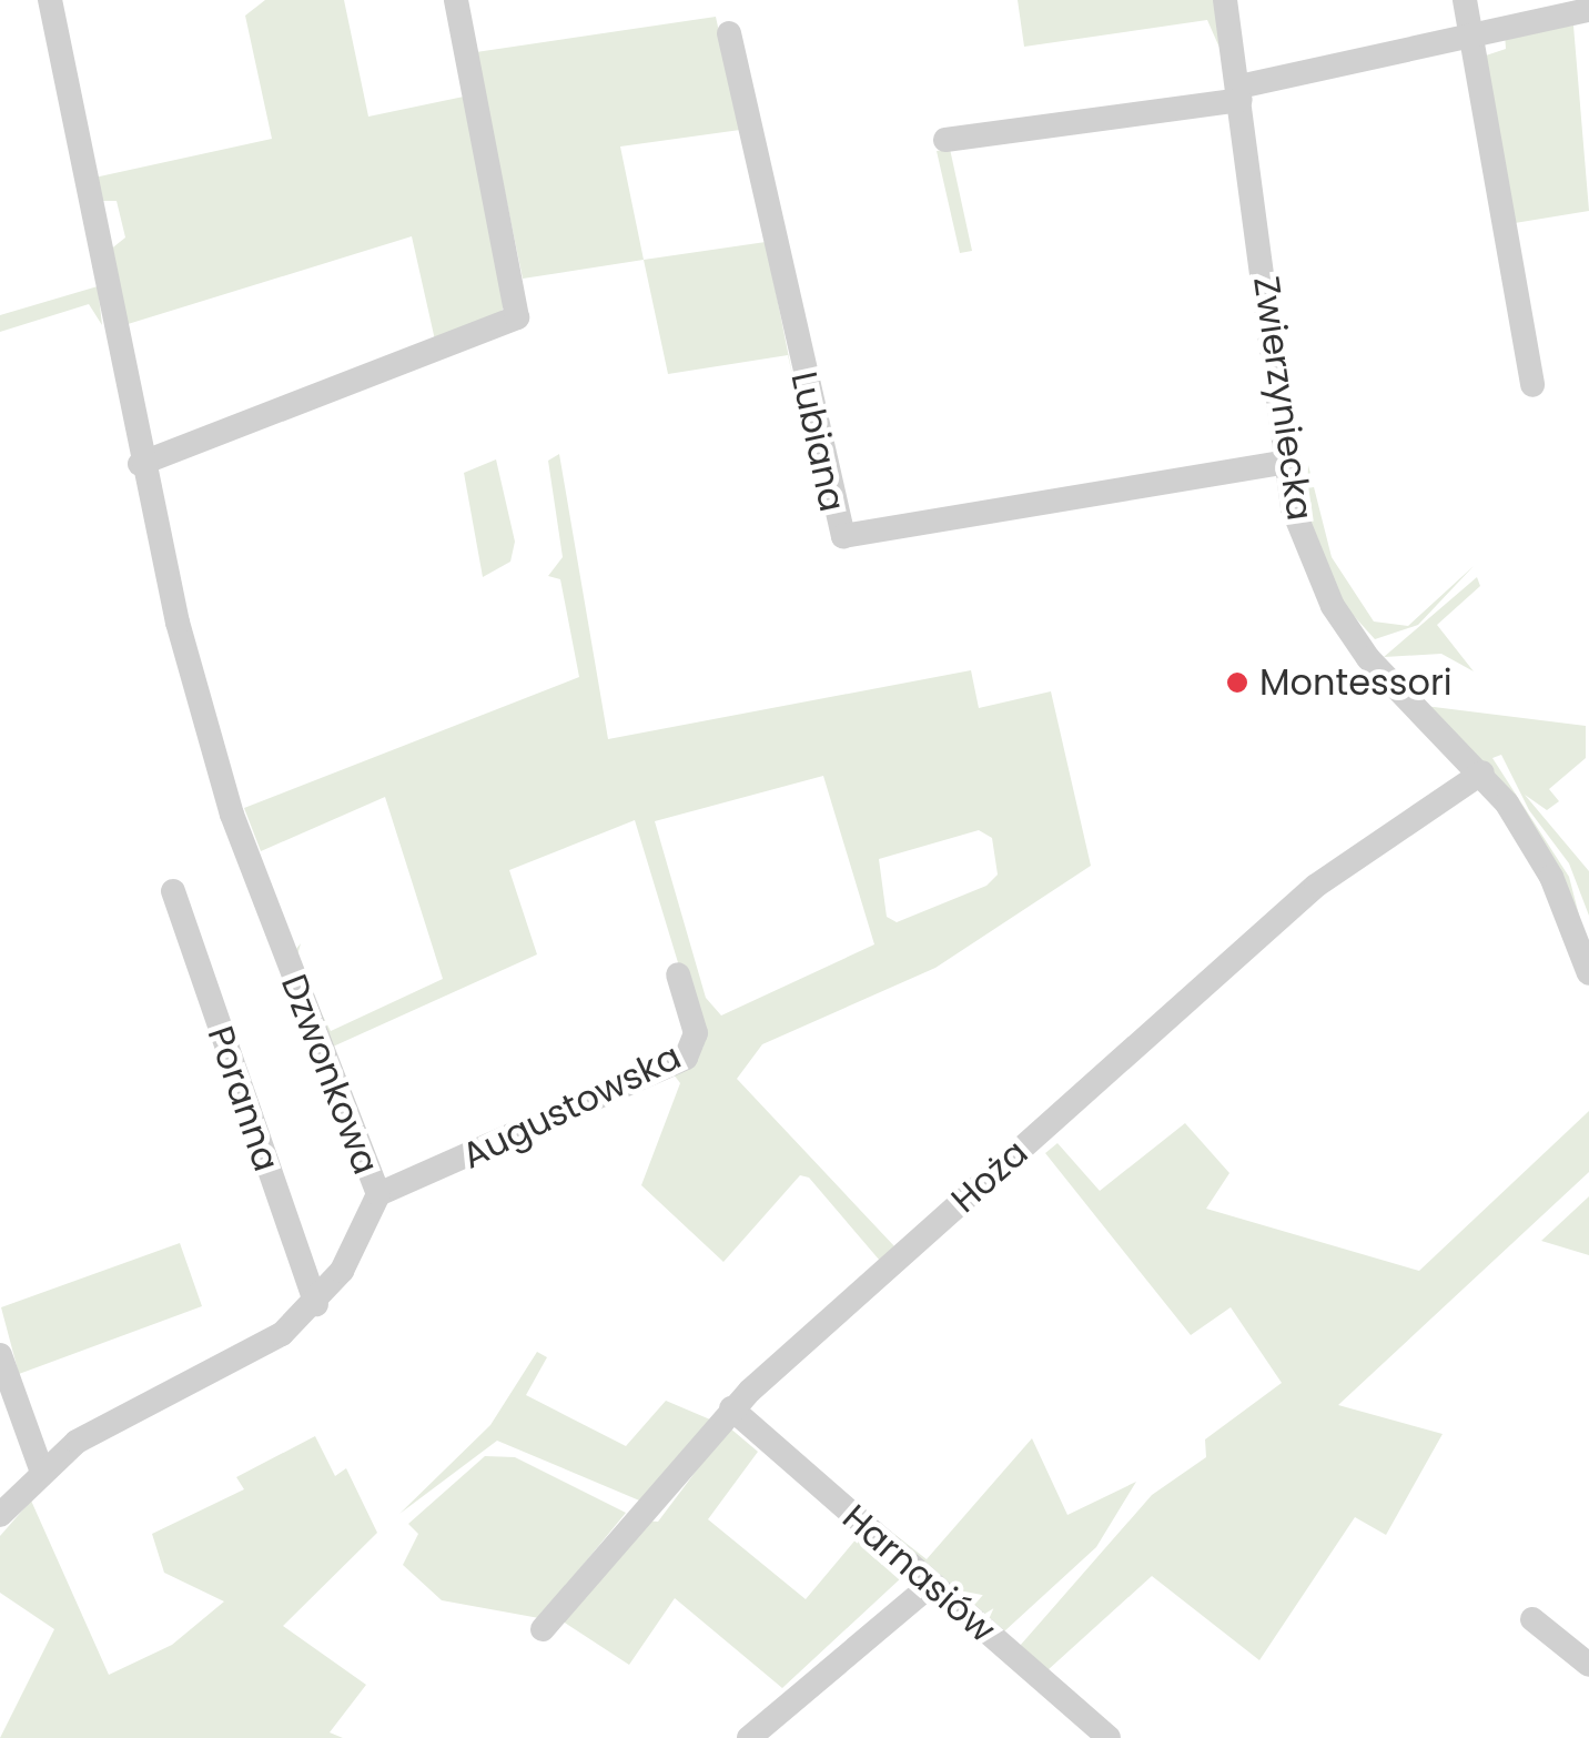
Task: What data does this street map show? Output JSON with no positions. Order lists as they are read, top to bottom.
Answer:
{
  "streets": {
    "street": [
      "Zwierzyniecka",
      "Lubiana",
      "Dzwonkowa",
      "Poranna",
      "Augustowska",
      "Hoża",
      "Harnasiów"
    ]
  },
  "crossings": [
    ["Zwierzyniecka", "Lubiana"],
    ["Zwierzyniecka", "Hoża"],
    ["Dzwonkowa", "Poranna"],
    ["Dzwonkowa", "Augustowska"],
    ["Hoża", "Harnasiów"]
  ],
  "places": ["Montessori"]
}
